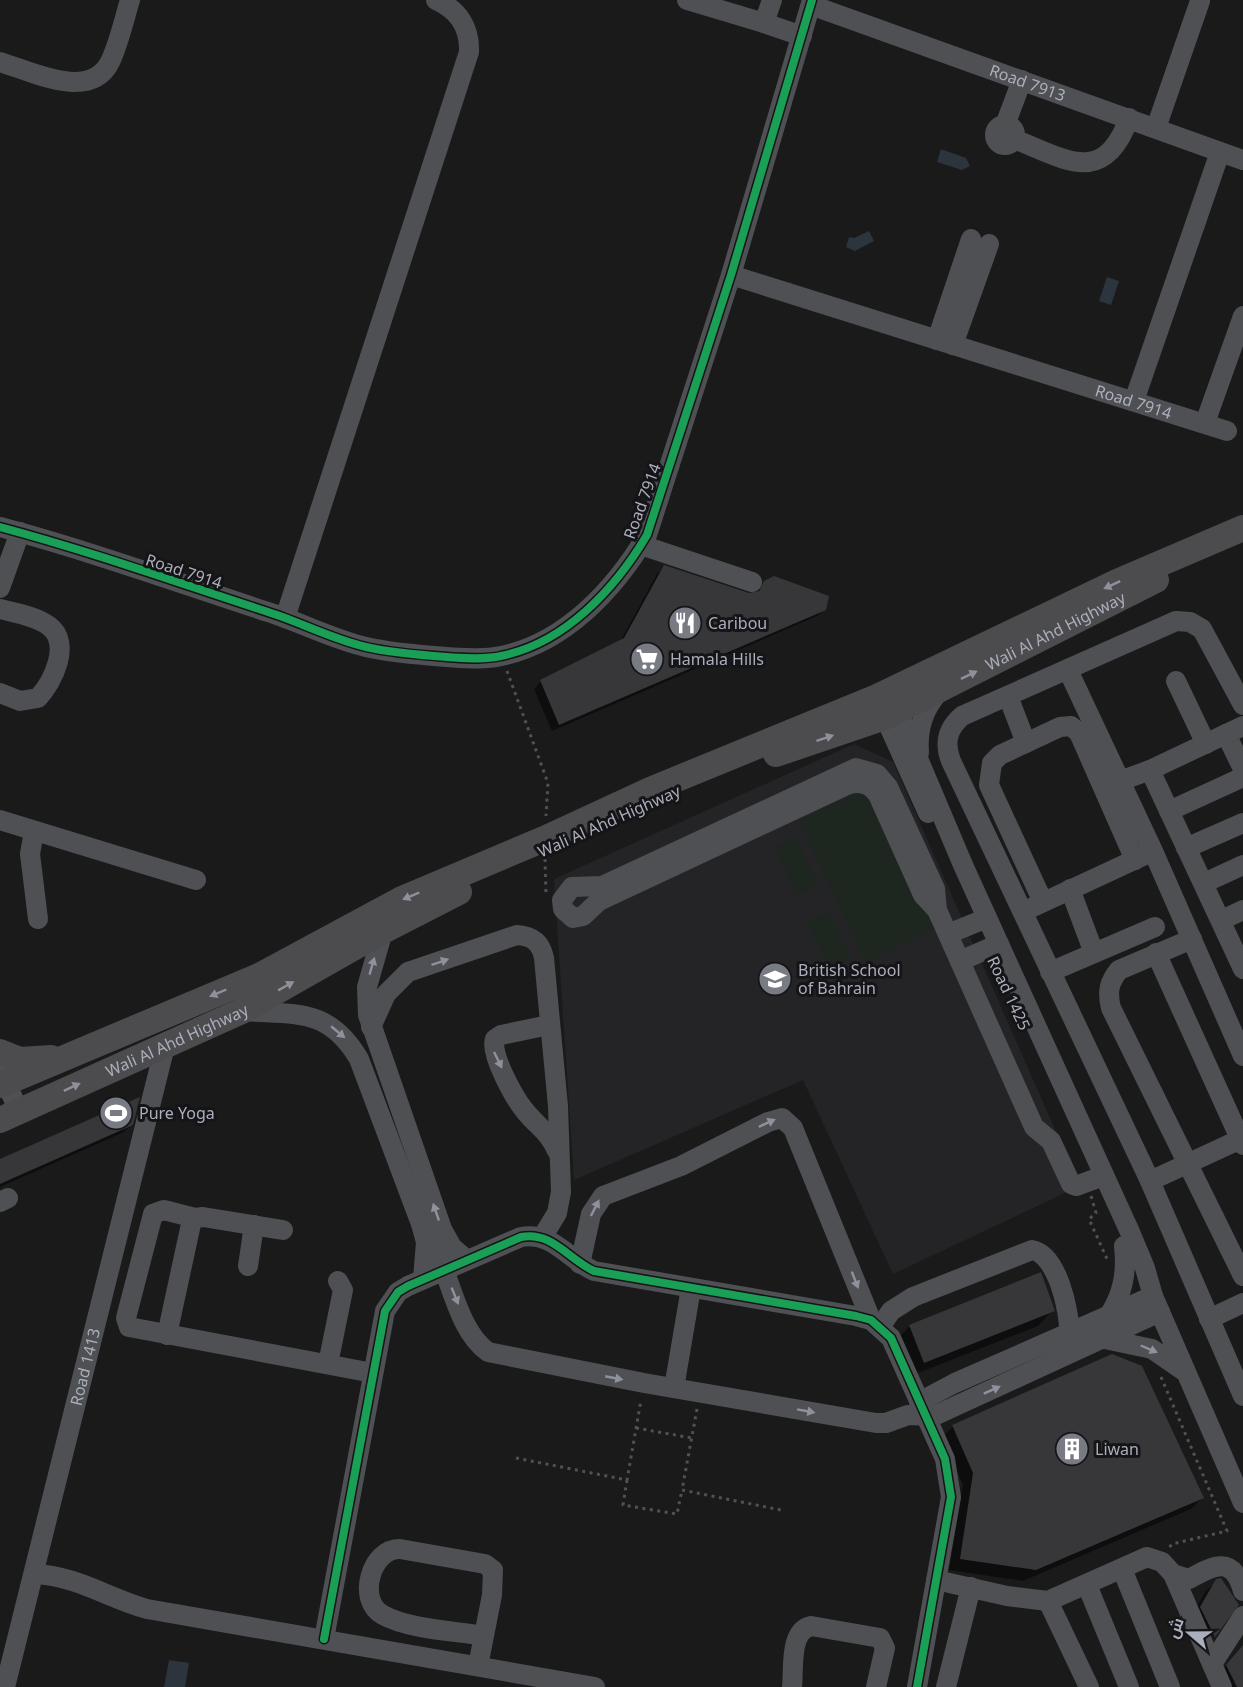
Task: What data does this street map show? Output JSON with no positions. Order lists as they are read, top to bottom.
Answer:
{
  "streets": {
    "main road": ["Wali Al Ahd Highway"],
    "street": [
      "Road 7913",
      "Road 7914",
      "Road 1425",
      "Road 1413"
    ]
  },
  "crossings": [
    ["Road 7913", "Road 7914"],
    ["Wali Al Ahd Highway", "Road 1425"],
    ["Wali Al Ahd Highway", "Road 1413"]
  ],
  "places": {
    "restaurant": ["Caribou"],
    "supermarket": ["Hamala Hills"],
    "school or university": ["British School of Bahrain"],
    "sports": ["Pure Yoga"],
    "building": ["Liwan"]
  },
  "north": "left"
}
